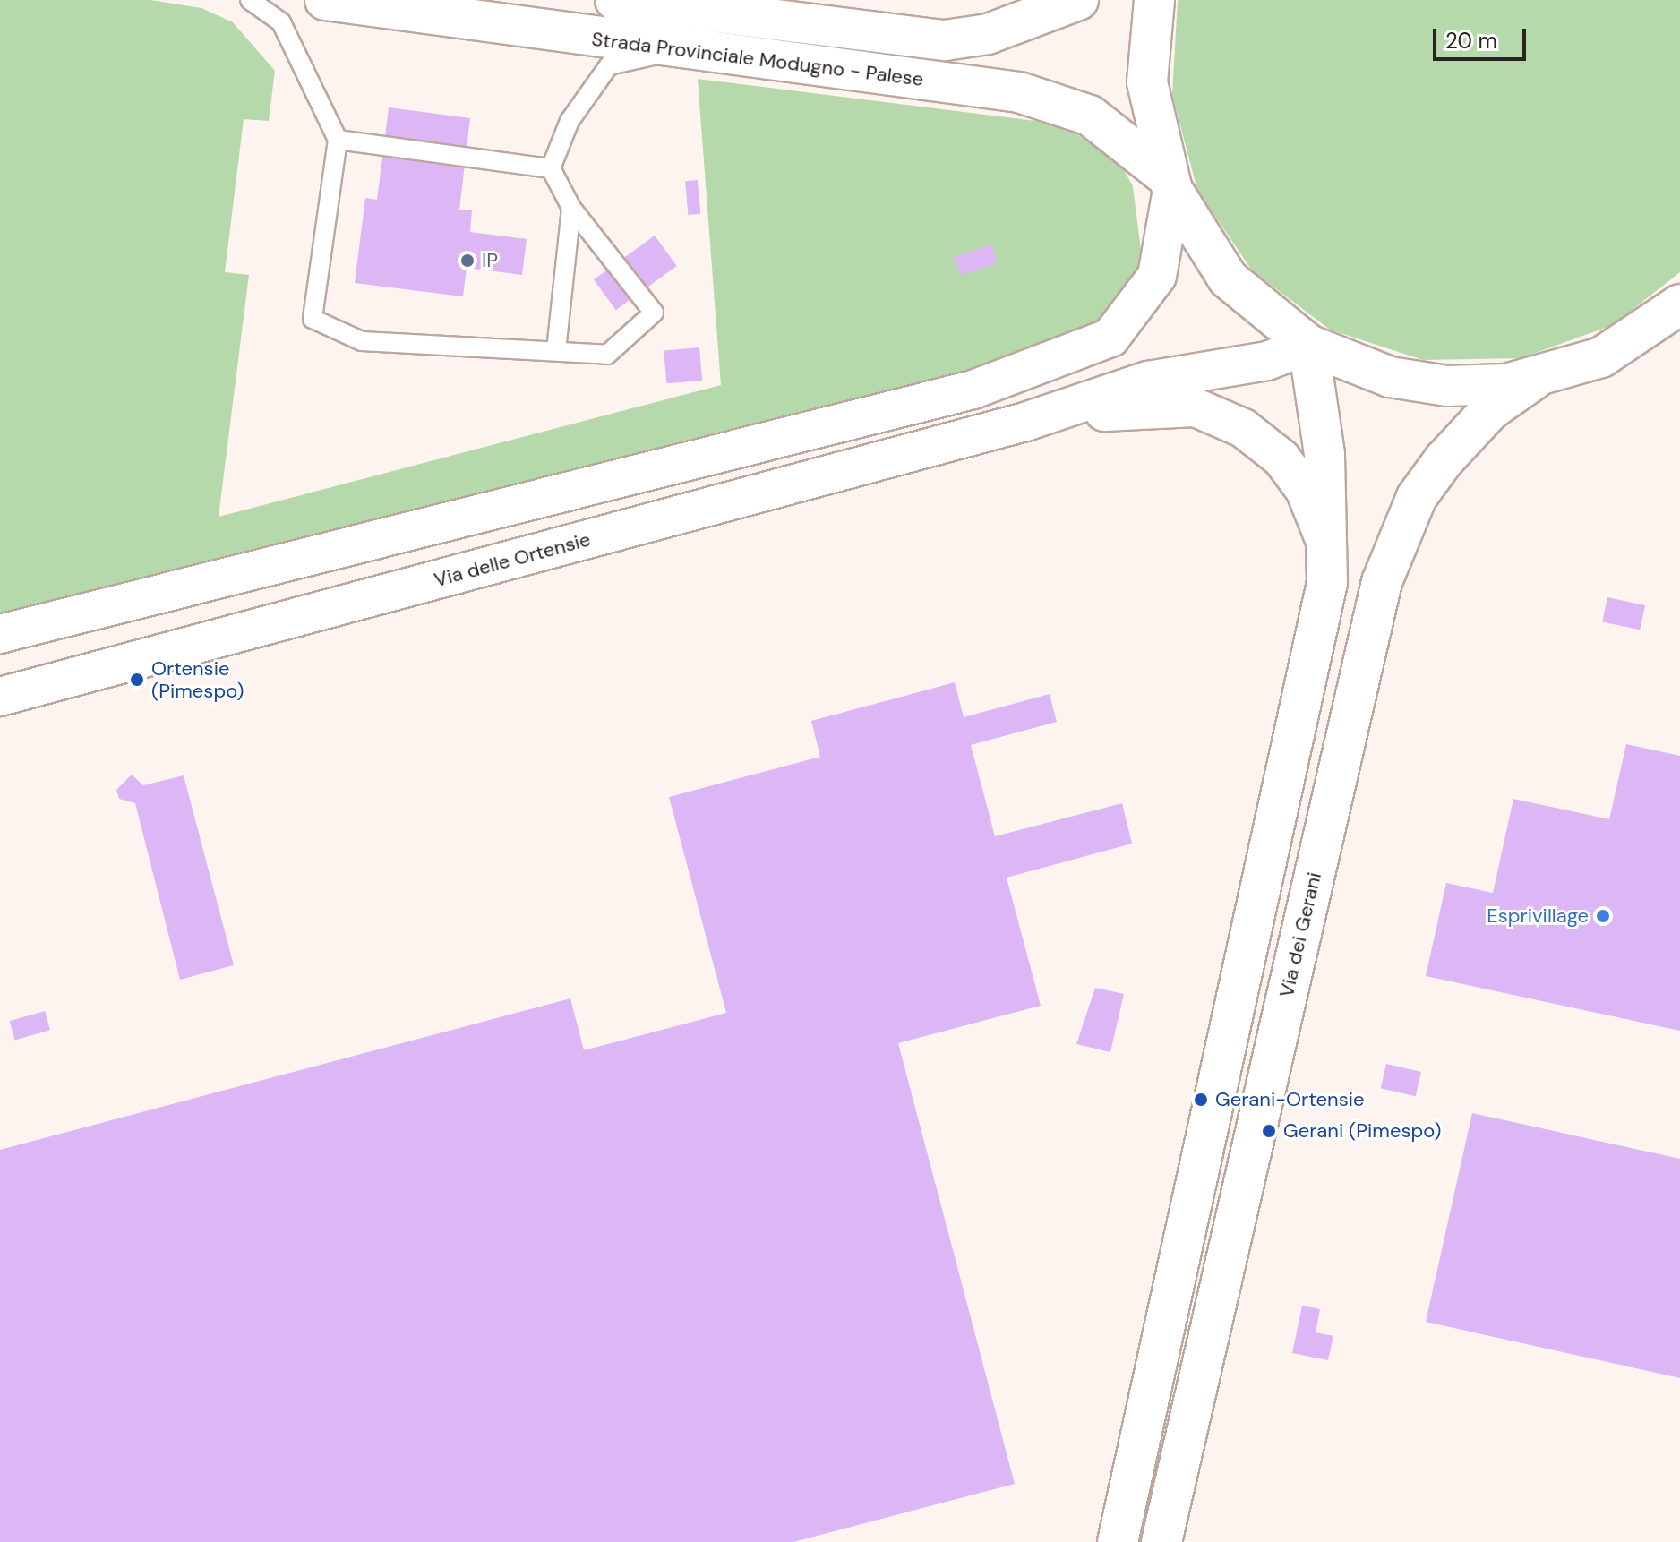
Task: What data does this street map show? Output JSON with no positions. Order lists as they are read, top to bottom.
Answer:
{
  "streets": {
    "street": ["Strada Provinciale Modugno - Palese", "Via delle Ortensie", "Via dei Gerani"]
  },
  "crossings": [
    ["Strada Provinciale Modugno - Palese", "Via dei Gerani"]
  ],
  "places": [
    "IP",
    "Ortensie (Pimespo)",
    "Esprivillage",
    "Gerani-Ortensie",
    "Gerani (Pimespo)"
  ],
  "scale_bar": "20 m"
}
